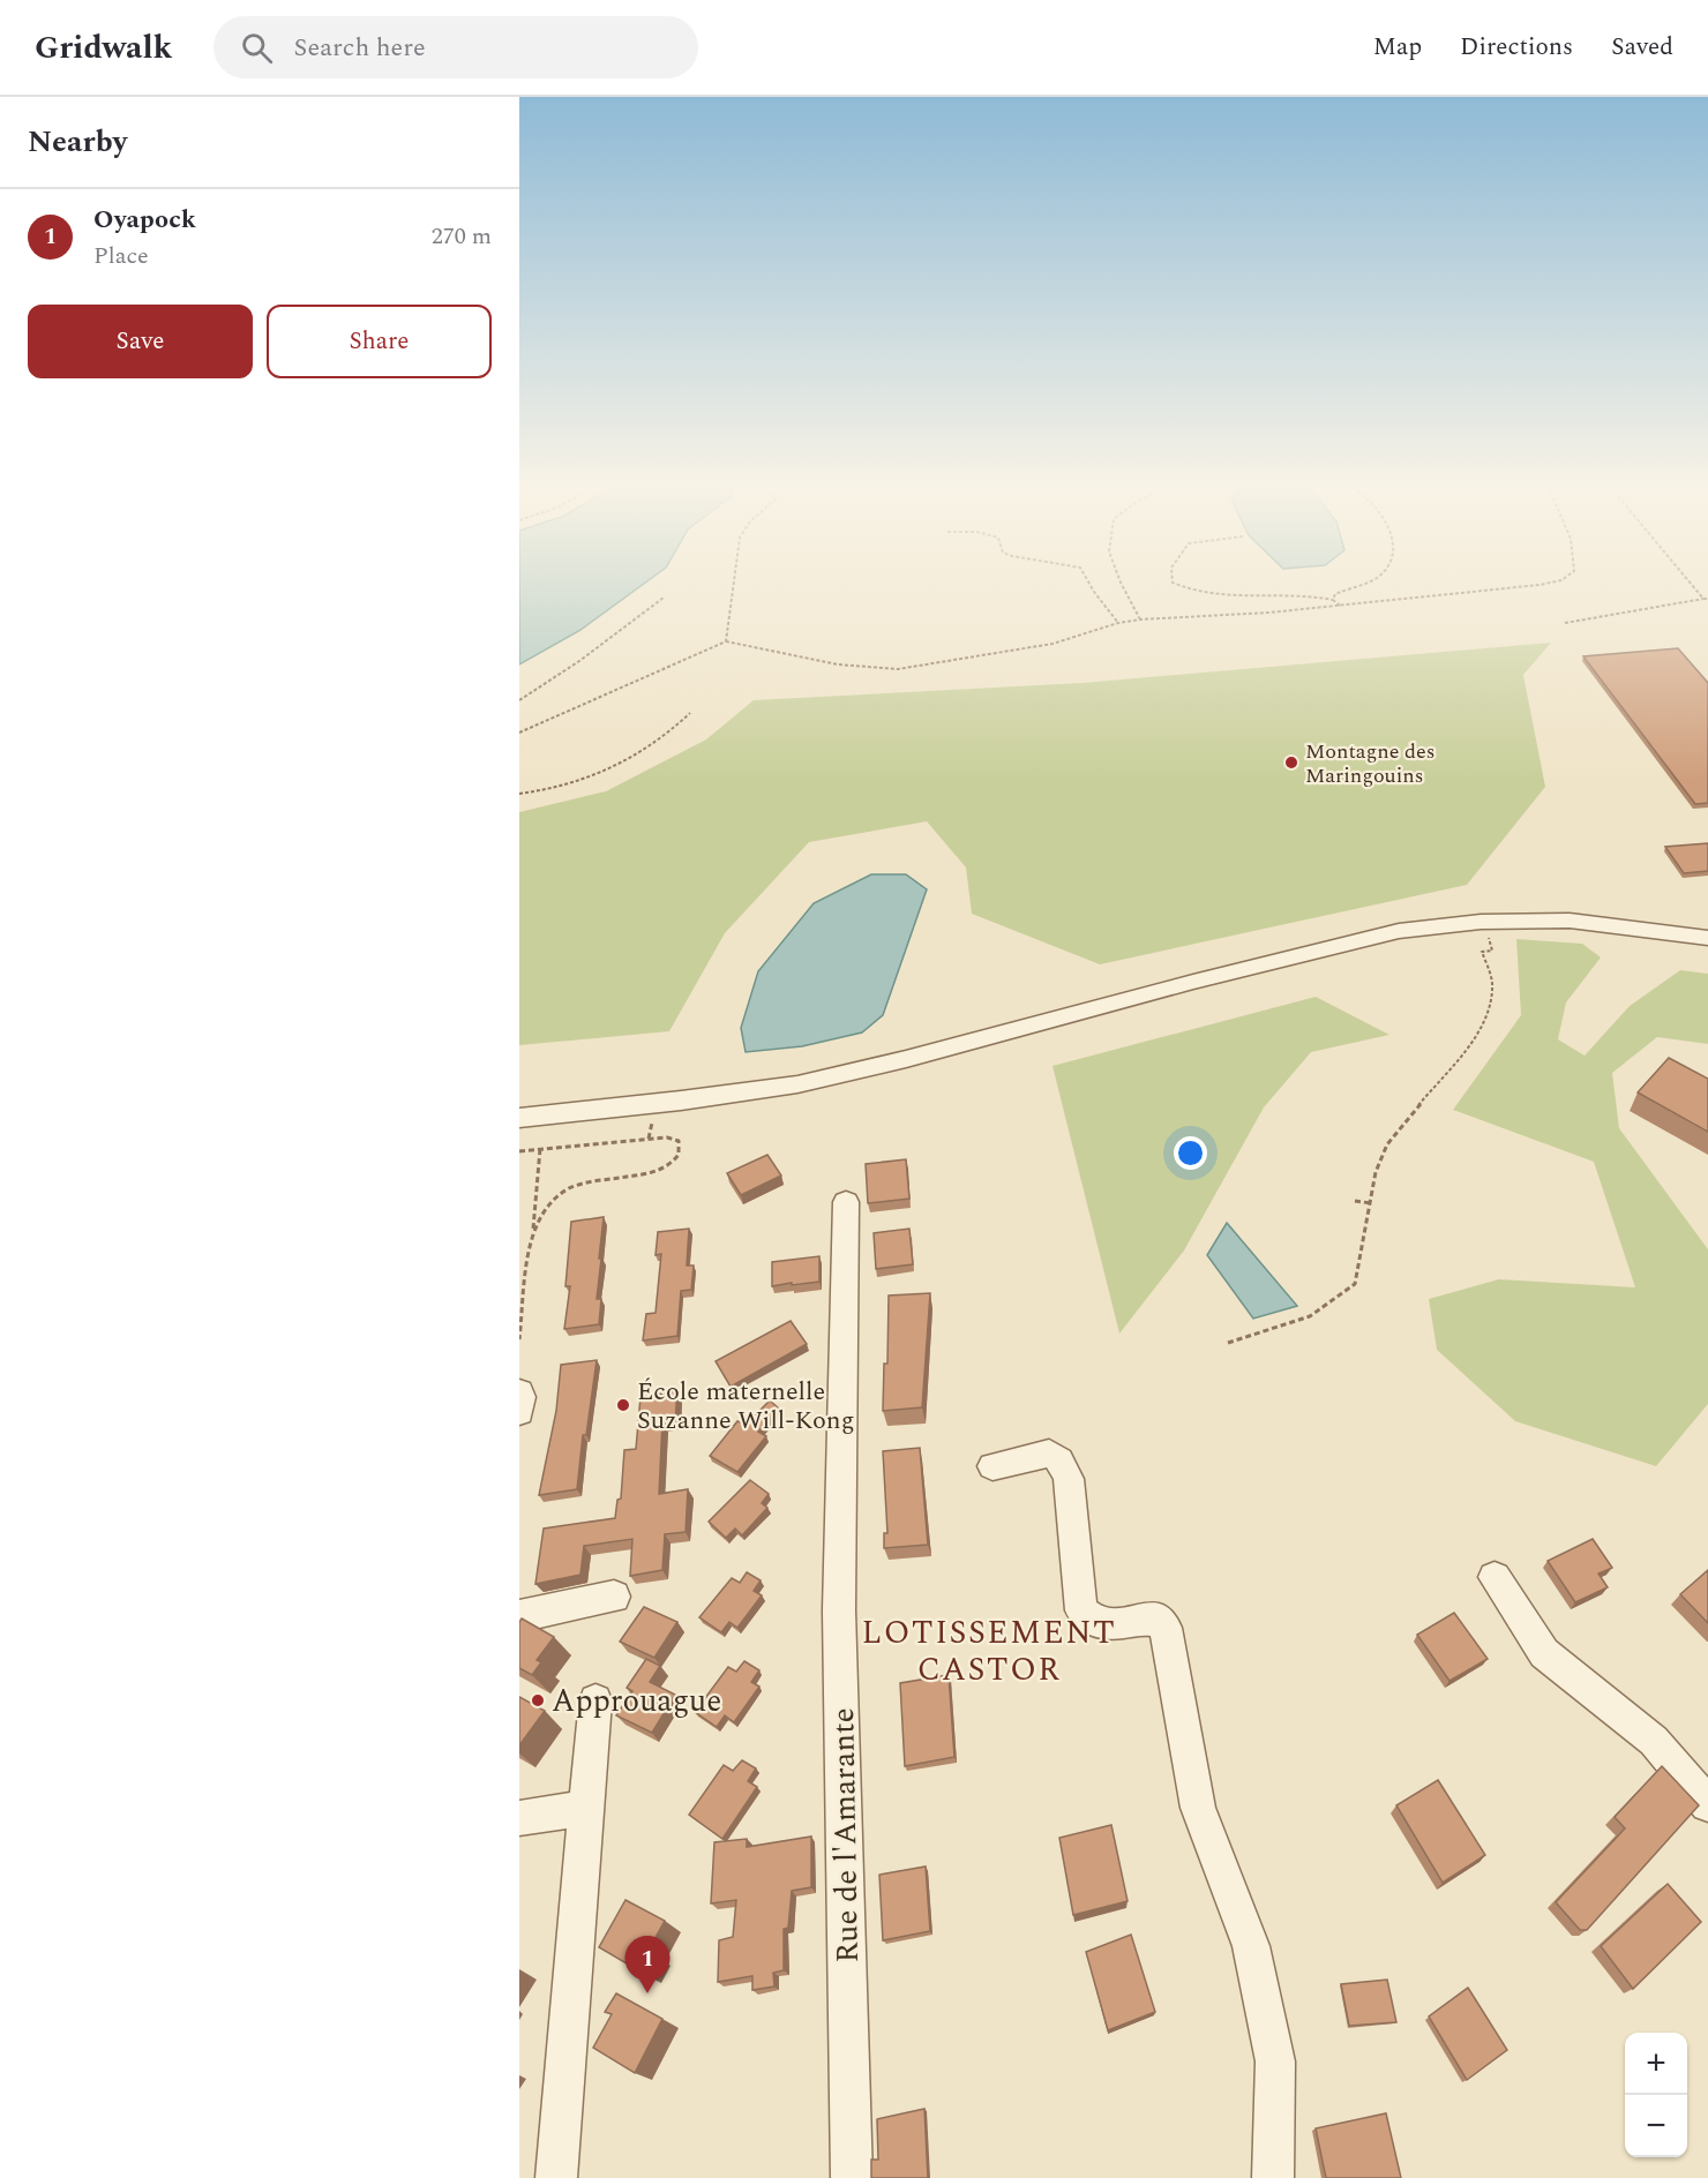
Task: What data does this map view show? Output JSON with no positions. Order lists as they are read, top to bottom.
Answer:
{
  "streets": {
    "street": ["Rue de l'Amarante"]
  },
  "districts": ["LOTISSEMENT CASTOR"],
  "places": ["Montagne des Maringouins", "École maternelle Suzanne Will-Kong", "Approuague"],
  "page": {
    "header": "Gridwalk",
    "search": "Search here",
    "nav": ["Map", "Directions", "Saved"],
    "heading": "Nearby",
    "list": [
      {
        "mark": "1",
        "name": "Oyapock",
        "note": "Place",
        "value": "270 m"
      }
    ],
    "buttons": ["Save", "Share"],
    "pins": "1",
    "map_buttons": ["+", "−"]
  }
}
